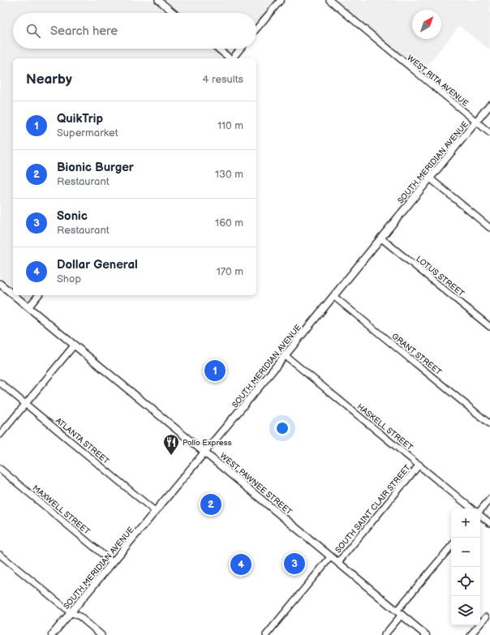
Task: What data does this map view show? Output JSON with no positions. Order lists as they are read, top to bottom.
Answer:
{
  "streets": {
    "main road": ["SOUTH MERIDIAN AVENUE", "WEST PAWNEE STREET"],
    "street": [
      "WEST RITA AVENUE",
      "LOTUS STREET",
      "GRANT STREET",
      "HASKELL STREET",
      "ATLANTA STREET",
      "SOUTH SAINT CLAIR STREET",
      "MAXWELL STREET"
    ]
  },
  "crossings": [
    ["WEST RITA AVENUE", "SOUTH MERIDIAN AVENUE"],
    ["SOUTH MERIDIAN AVENUE", "LOTUS STREET"],
    ["SOUTH MERIDIAN AVENUE", "GRANT STREET"],
    ["SOUTH MERIDIAN AVENUE", "HASKELL STREET"],
    ["SOUTH MERIDIAN AVENUE", "ATLANTA STREET"],
    ["SOUTH MERIDIAN AVENUE", "WEST PAWNEE STREET"],
    ["SOUTH MERIDIAN AVENUE", "MAXWELL STREET"],
    ["HASKELL STREET", "SOUTH SAINT CLAIR STREET"],
    ["WEST PAWNEE STREET", "SOUTH SAINT CLAIR STREET"]
  ],
  "places": {
    "restaurant": ["Pollo Express"]
  },
  "north": "top right",
  "page": {
    "search": "Search here",
    "heading": ["Nearby", "4 results"],
    "list": [
      {
        "mark": "1",
        "name": "QuikTrip",
        "note": "Supermarket",
        "value": "110 m"
      },
      {
        "mark": "2",
        "name": "Bionic Burger",
        "note": "Restaurant",
        "value": "130 m"
      },
      {
        "mark": "3",
        "name": "Sonic",
        "note": "Restaurant",
        "value": "160 m"
      },
      {
        "mark": "4",
        "name": "Dollar General",
        "note": "Shop",
        "value": "170 m"
      }
    ],
    "pins": [
      "1",
      "2",
      "3",
      "4"
    ],
    "map_buttons": ["+", "−"]
  }
}
